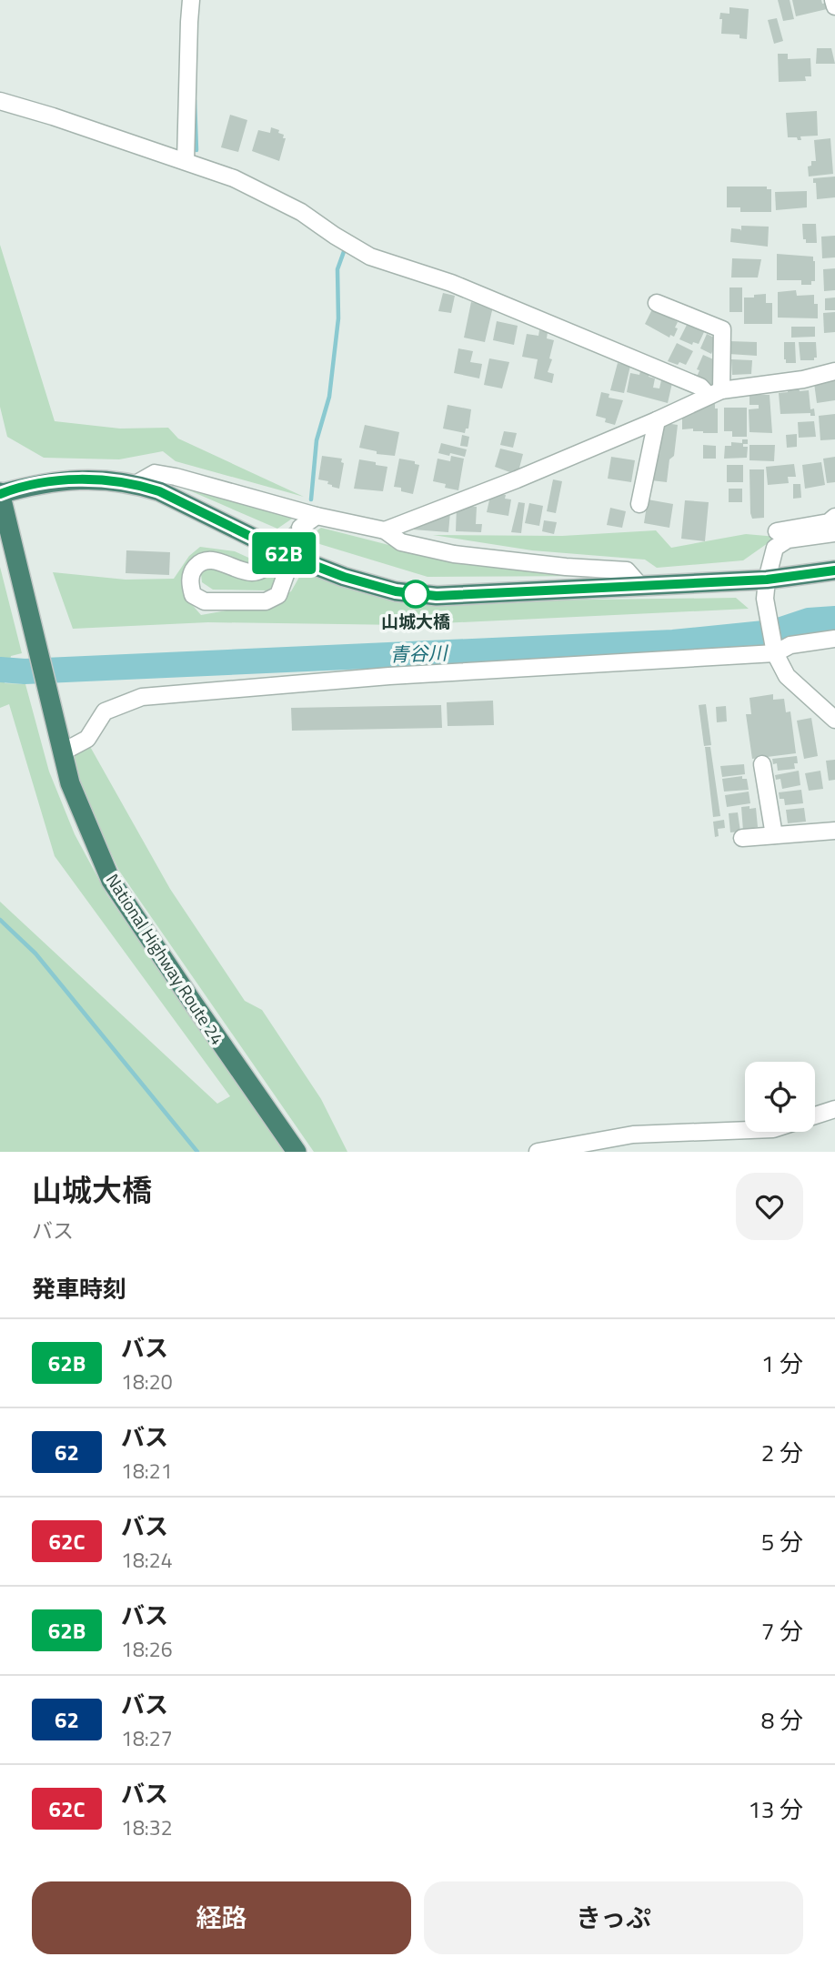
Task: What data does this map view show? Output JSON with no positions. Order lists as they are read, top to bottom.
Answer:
{
  "streets": {
    "highway": ["National Highway Route 24"]
  },
  "water": ["青谷川"],
  "places": ["山城大橋"],
  "lines": ["bus line 62B"],
  "page": {
    "on_map": "62B",
    "heading": [
      ["山城大橋", "バス"],
      "発車時刻"
    ],
    "list": [
      {
        "mark": "62B",
        "name": "バス",
        "note": "18:20",
        "value": "1 分"
      },
      {
        "mark": "62",
        "name": "バス",
        "note": "18:21",
        "value": "2 分"
      },
      {
        "mark": "62C",
        "name": "バス",
        "note": "18:24",
        "value": "5 分"
      },
      {
        "mark": "62B",
        "name": "バス",
        "note": "18:26",
        "value": "7 分"
      },
      {
        "mark": "62",
        "name": "バス",
        "note": "18:27",
        "value": "8 分"
      },
      {
        "mark": "62C",
        "name": "バス",
        "note": "18:32",
        "value": "13 分"
      }
    ],
    "buttons": ["経路", "きっぷ"]
  }
}
